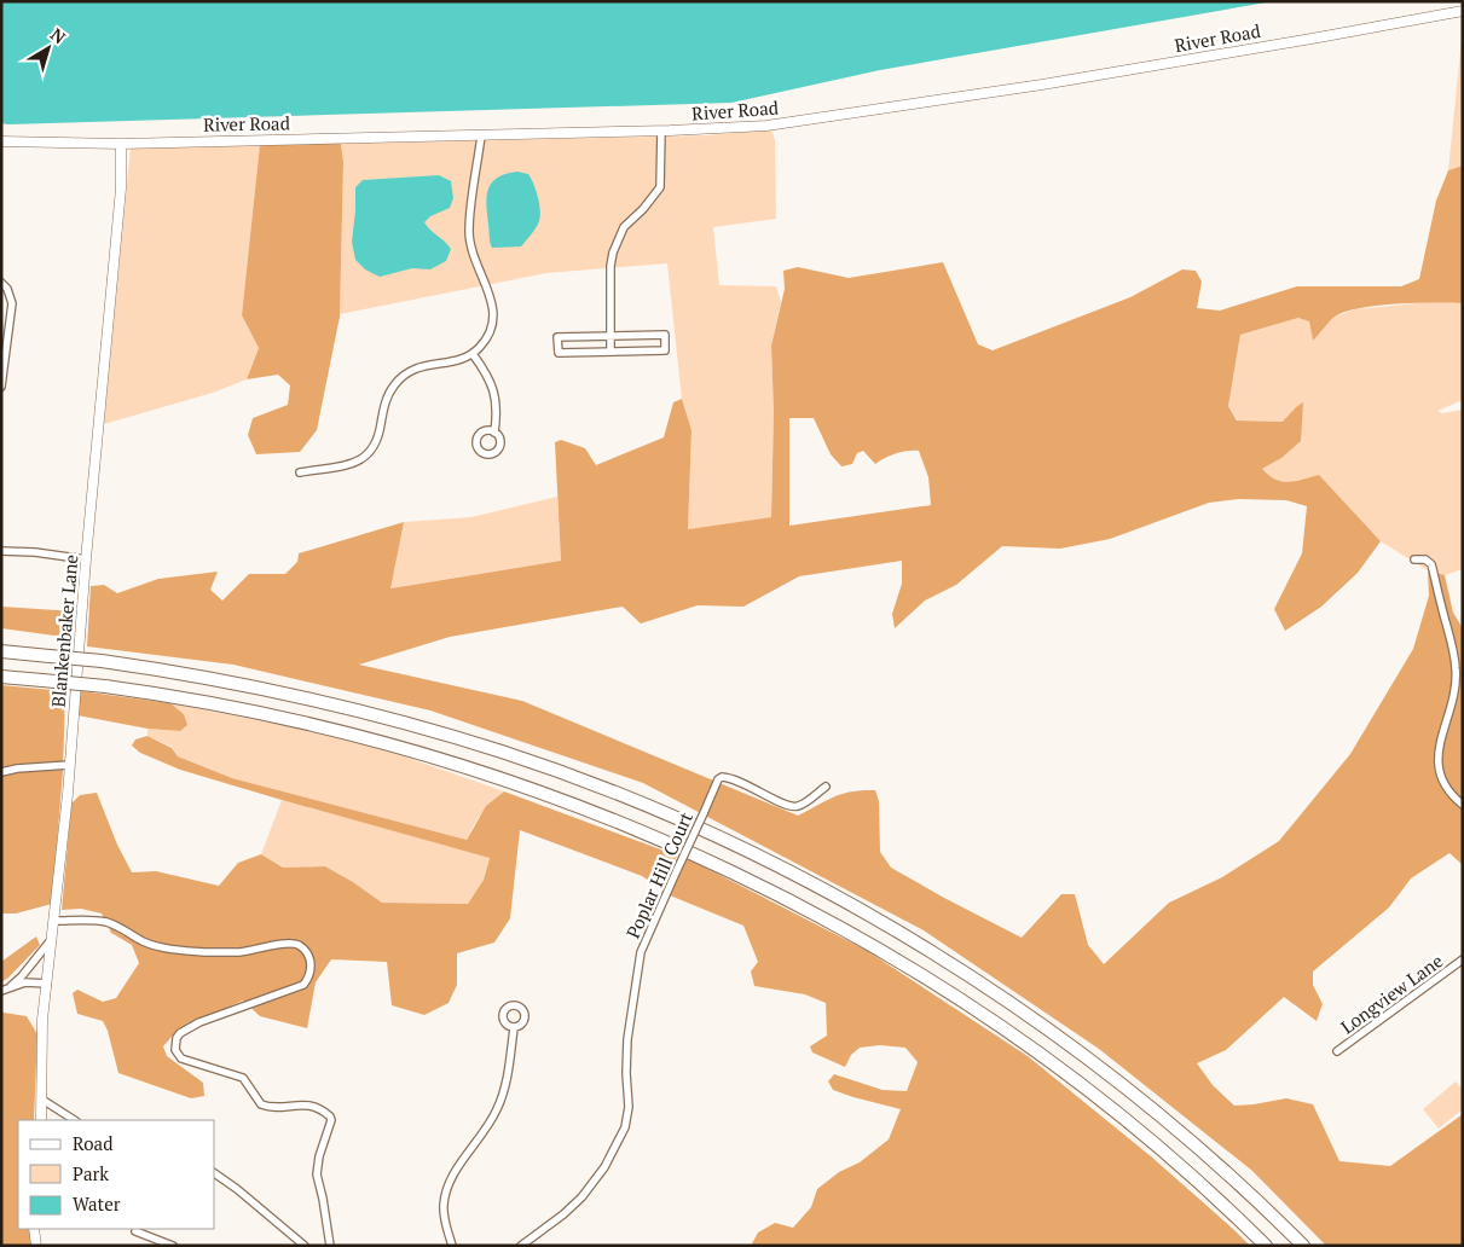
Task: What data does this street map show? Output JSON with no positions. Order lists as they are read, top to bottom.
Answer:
{
  "streets": {
    "street": [
      "River Road",
      "Blankenbaker Lane",
      "Poplar Hill Court",
      "Longview Lane"
    ]
  },
  "crossings": [
    ["River Road", "Blankenbaker Lane"]
  ],
  "legend": ["Road", "Park", "Water"],
  "north": "top right"
}
